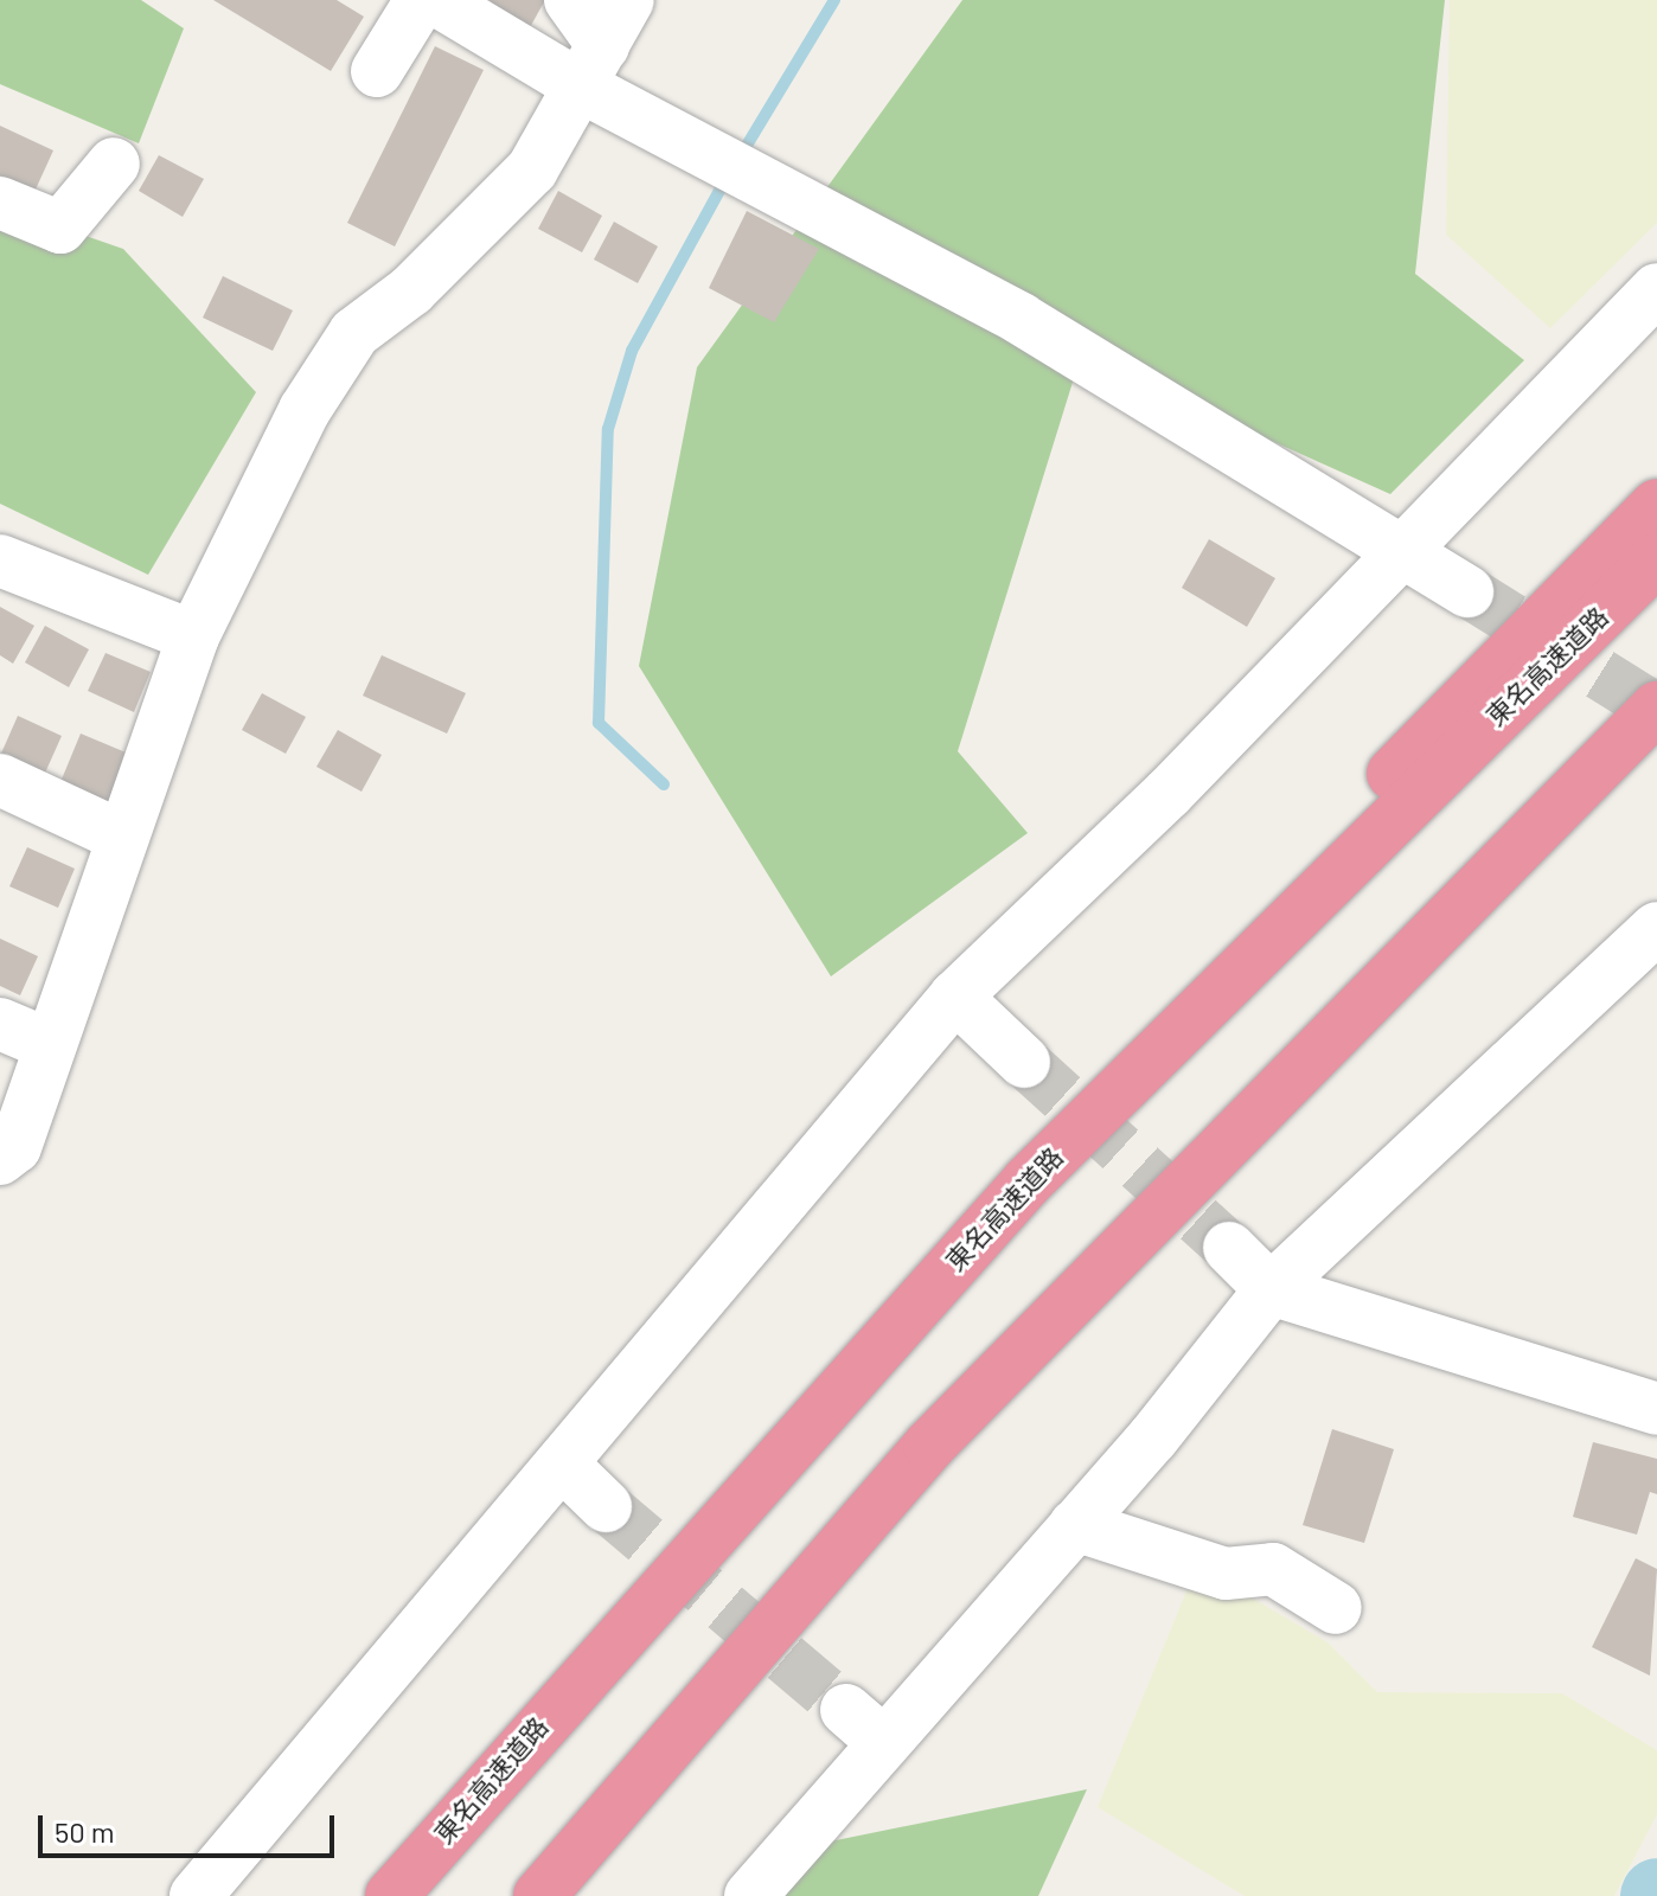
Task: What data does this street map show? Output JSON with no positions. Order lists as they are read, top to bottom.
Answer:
{
  "streets": {
    "highway": ["東名高速道路"]
  },
  "scale_bar": "50 m"
}
